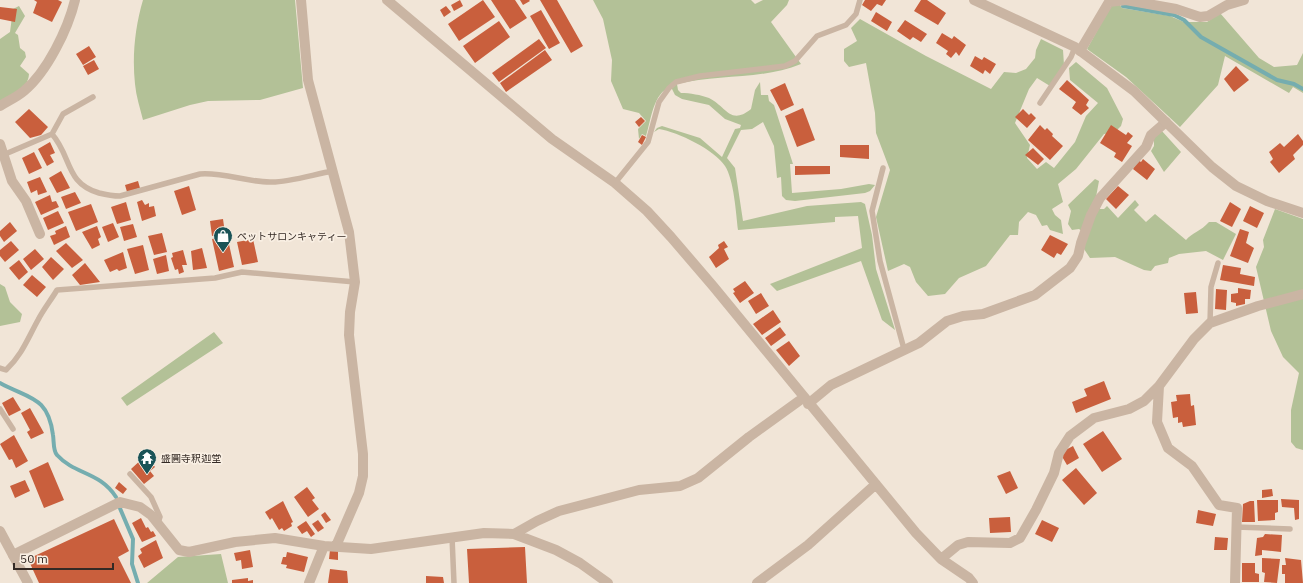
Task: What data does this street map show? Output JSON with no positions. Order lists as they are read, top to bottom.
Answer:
{
  "places": {
    "shop": ["ペットサロンキャティー"],
    "temple": ["盛圓寺釈迦堂"]
  },
  "scale_bar": "50 m"
}
